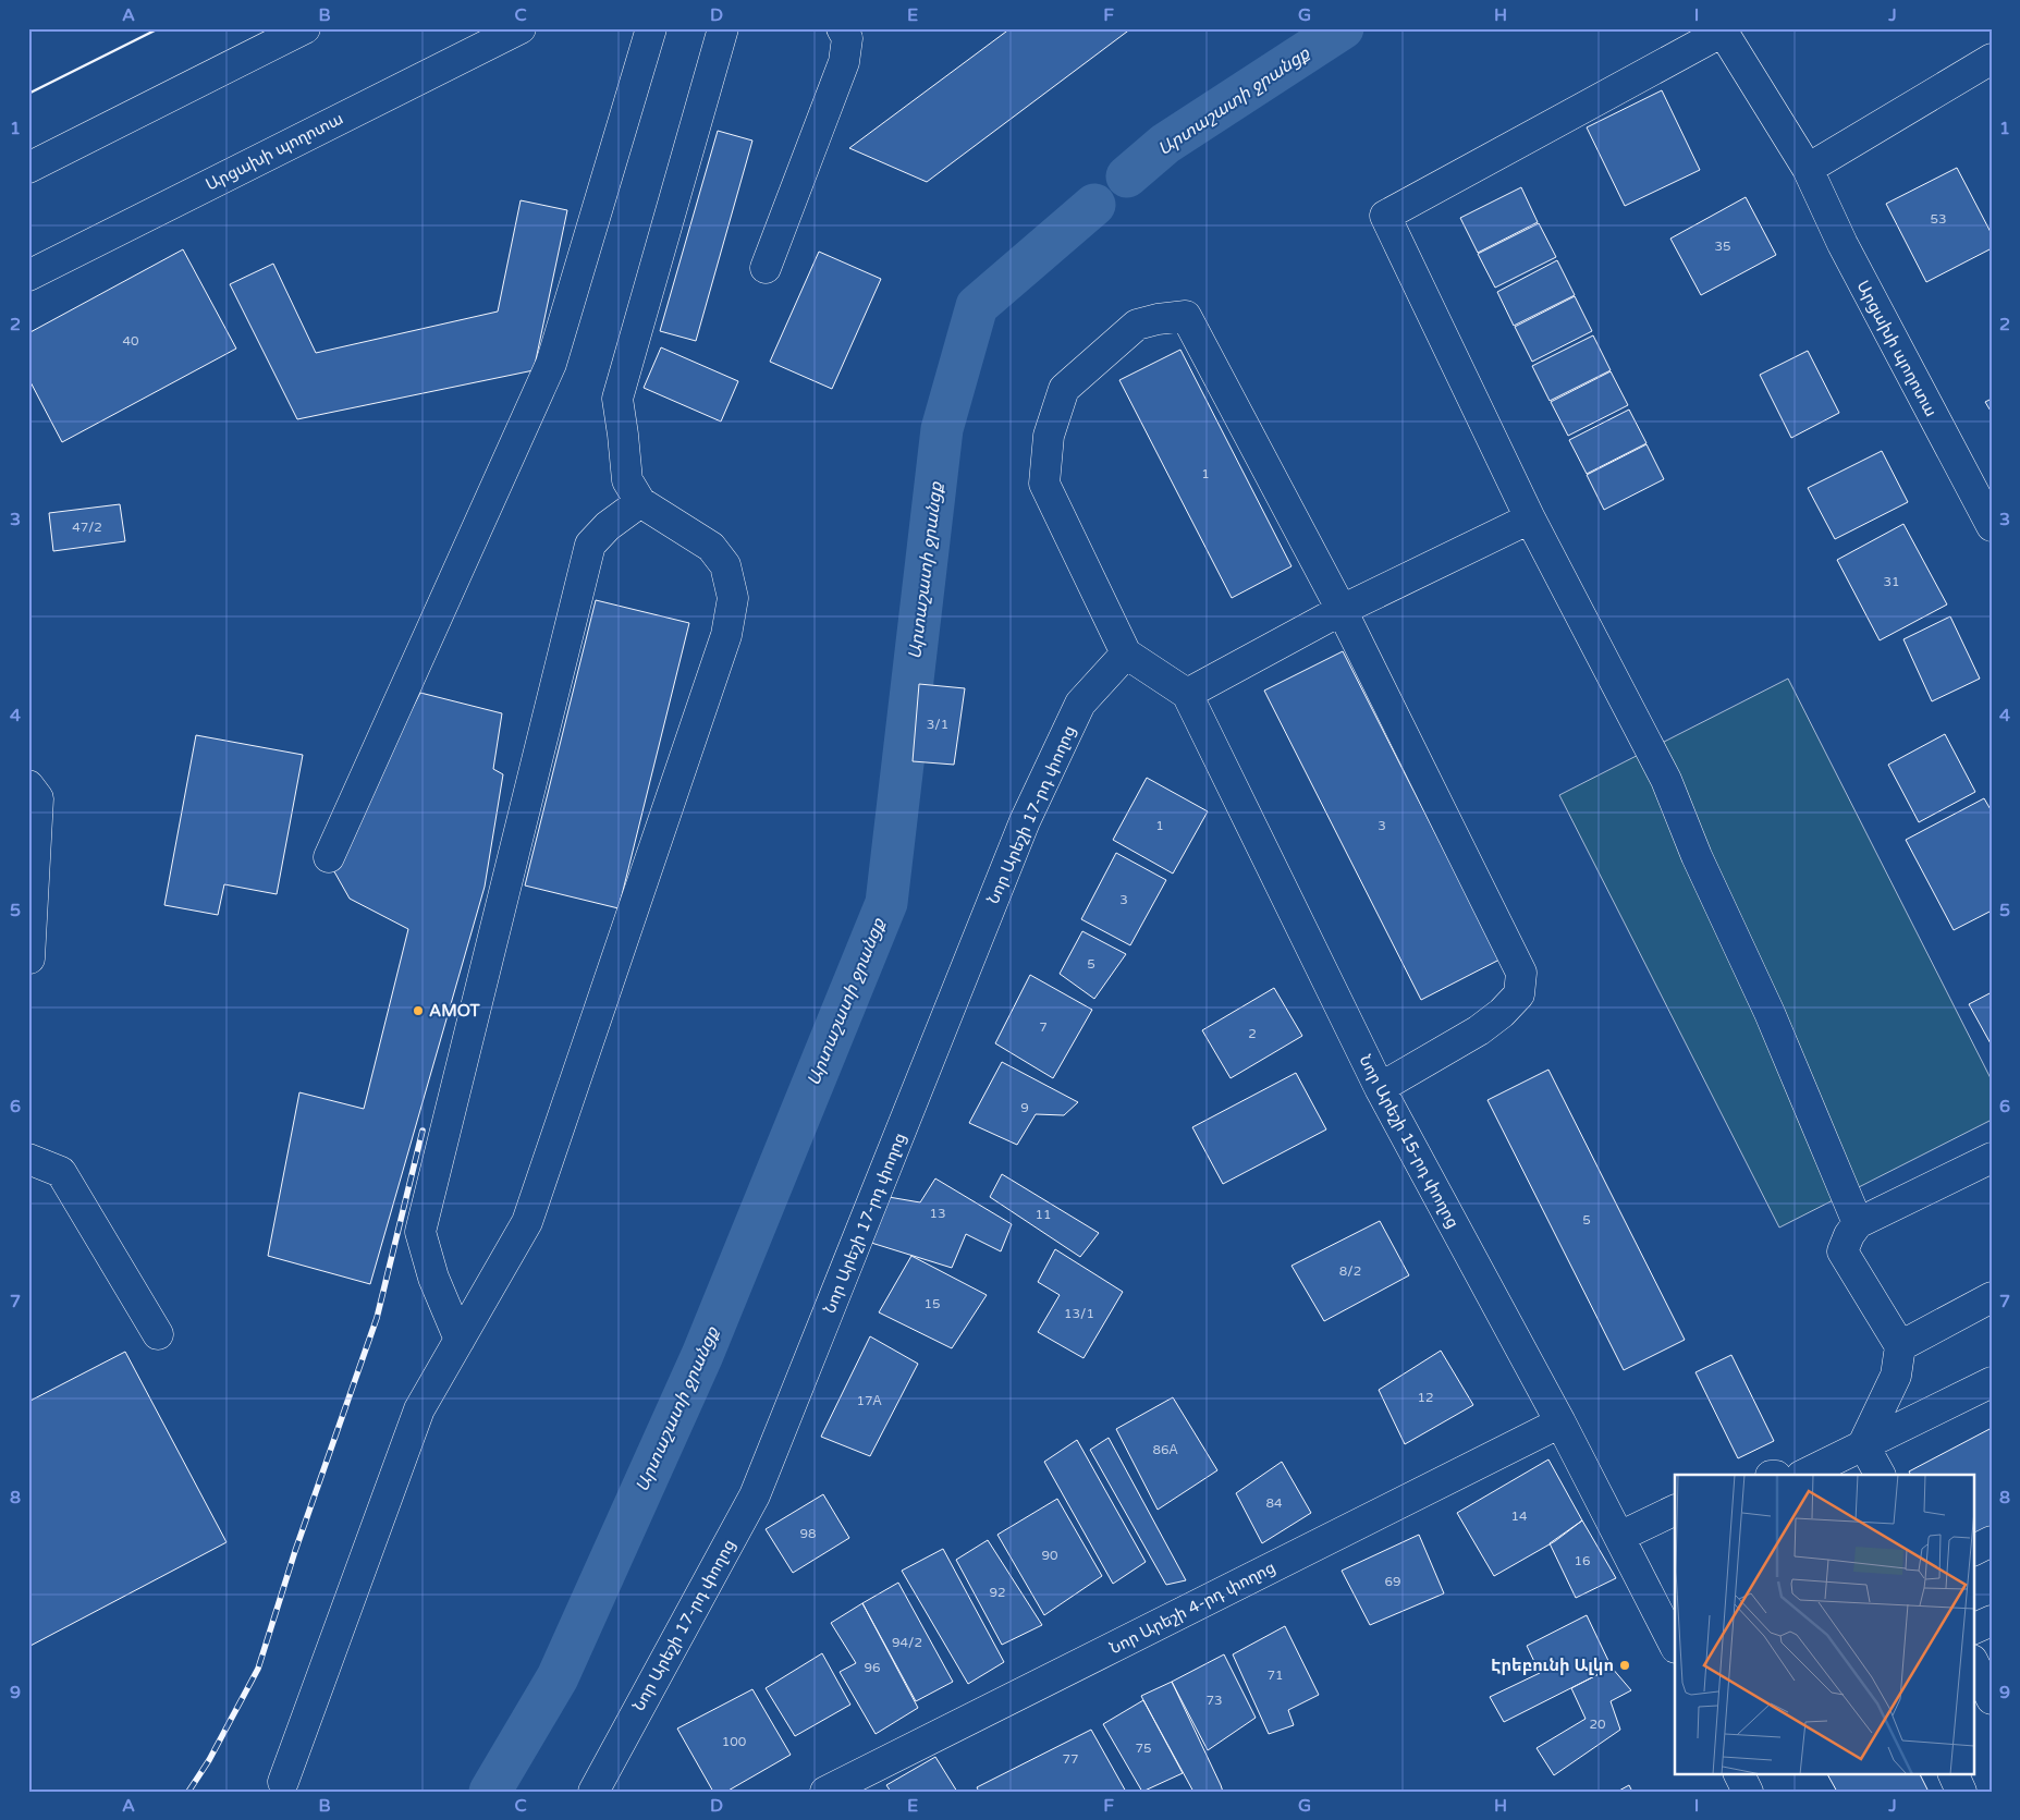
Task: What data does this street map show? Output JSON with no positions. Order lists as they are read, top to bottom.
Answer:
{
  "streets": {
    "street": [
      "Արցախի պողոտա",
      "Նոր Արեշի 17-րդ փողոց",
      "Նոր Արեշի 15-րդ փողոց",
      "Նոր Արեշի 4-րդ փողոց"
    ]
  },
  "crossings": [
    ["Նոր Արեշի 15-րդ փողոց", "Նոր Արեշի 4-րդ փողոց"]
  ],
  "water": ["Արտաշատի ջրանցք"],
  "places": ["AMOT", "Էրեբունի Ալկո"],
  "house_numbers": [
    "53",
    "35",
    "40",
    "1",
    "47/2",
    "31",
    "3/1",
    "1",
    "3",
    "3",
    "5",
    "7",
    "2",
    "9",
    "13",
    "11",
    "5",
    "8/2",
    "15",
    "13/1",
    "12",
    "17А",
    "86А",
    "84",
    "14",
    "98",
    "90",
    "16",
    "69",
    "92",
    "94/2",
    "96",
    "71",
    "73",
    "20",
    "100",
    "75",
    "77"
  ],
  "grid": {
    "columns": [
      "A",
      "B",
      "C",
      "D",
      "E",
      "F",
      "G",
      "H",
      "I",
      "J"
    ],
    "rows": [
      "1",
      "2",
      "3",
      "4",
      "5",
      "6",
      "7",
      "8",
      "9"
    ]
  }
}
